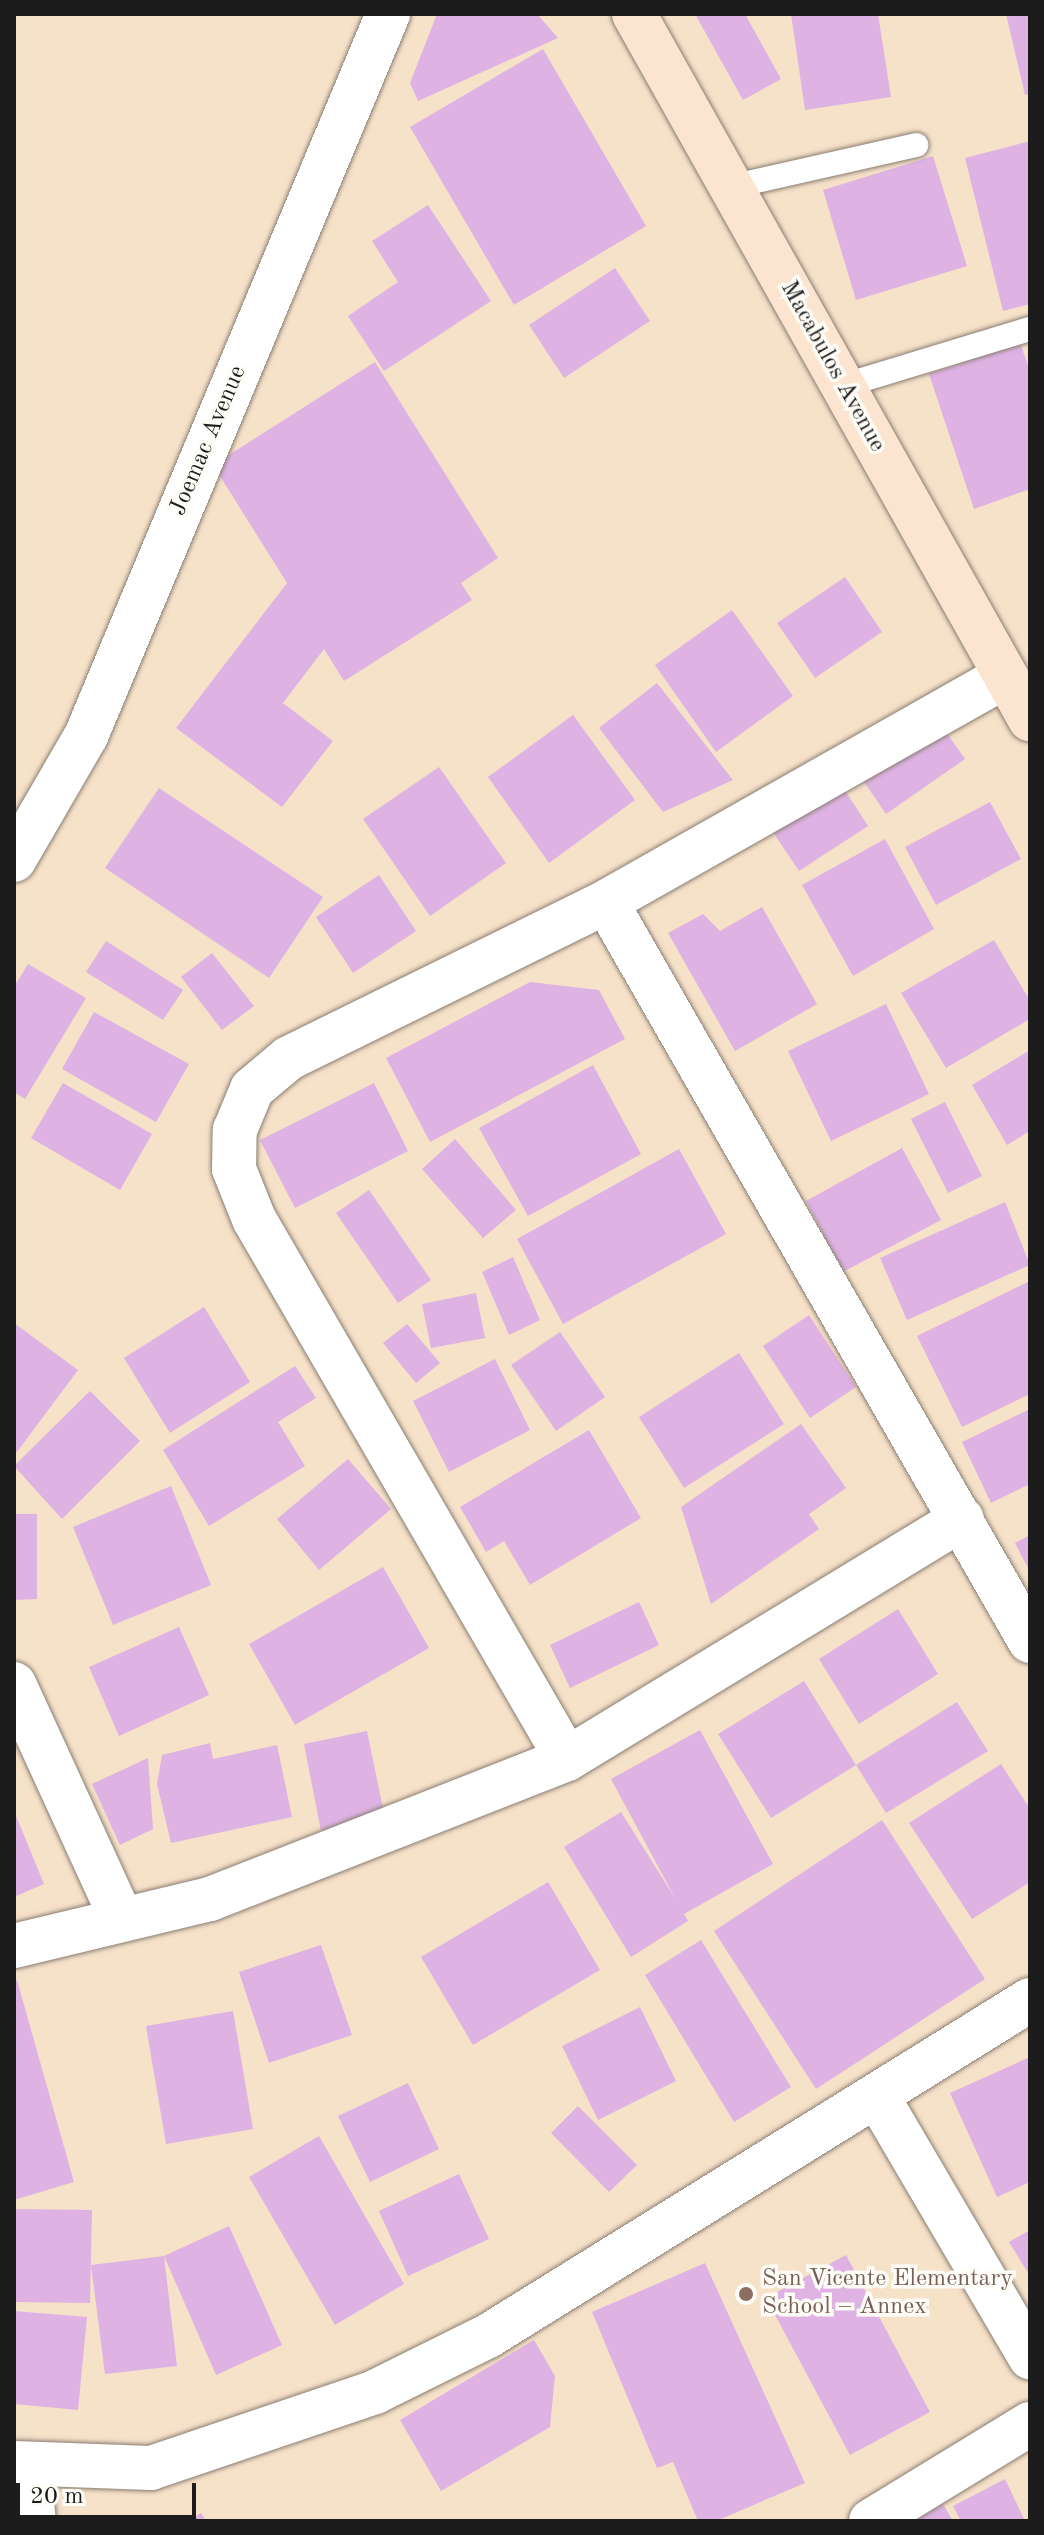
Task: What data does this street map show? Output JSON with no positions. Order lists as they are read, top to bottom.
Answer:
{
  "streets": {
    "street": ["Macabulos Avenue", "Joemac Avenue"]
  },
  "places": ["San Vicente Elementary School – Annex"],
  "scale_bar": "20 m"
}
